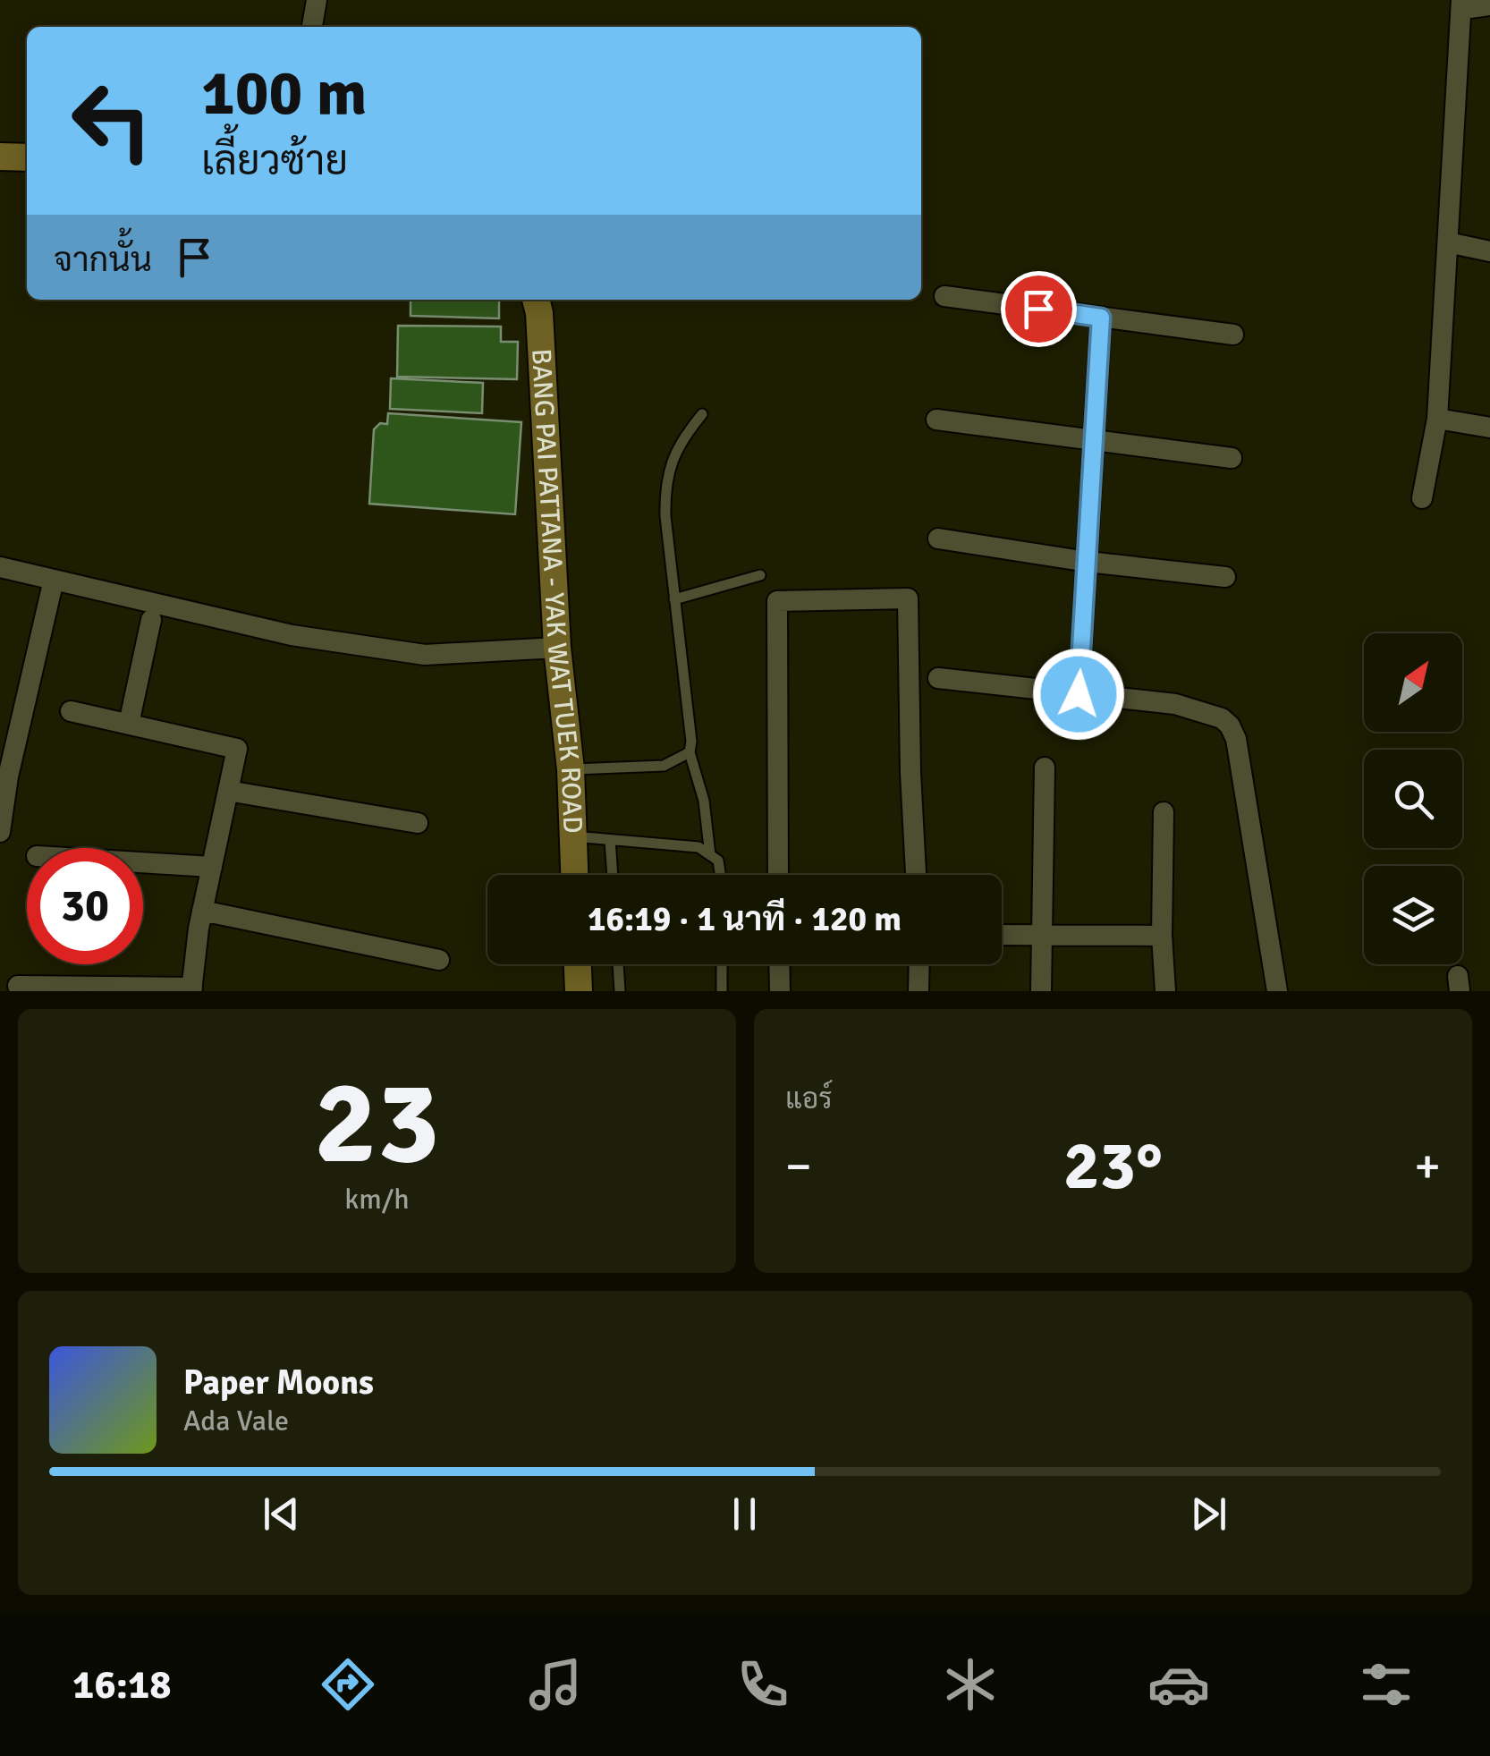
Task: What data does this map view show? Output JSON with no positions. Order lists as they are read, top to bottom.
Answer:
{
  "streets": {
    "street": ["BANG PAI PATTANA - YAK WAT TUEK ROAD"]
  },
  "north": "top right",
  "page": {
    "turn": ["100 m", "เลี้ยวซ้าย"],
    "then": "จากนั้น",
    "limit": "30",
    "trip": "16:19 · 1 นาที · 120 m",
    "tile": [
      ["23", "km/h"],
      "แอร์"
    ],
    "heat": ["−", "23°", "+"],
    "song": ["Paper Moons", "Ada Vale"],
    "tabs": "16:18"
  }
}
